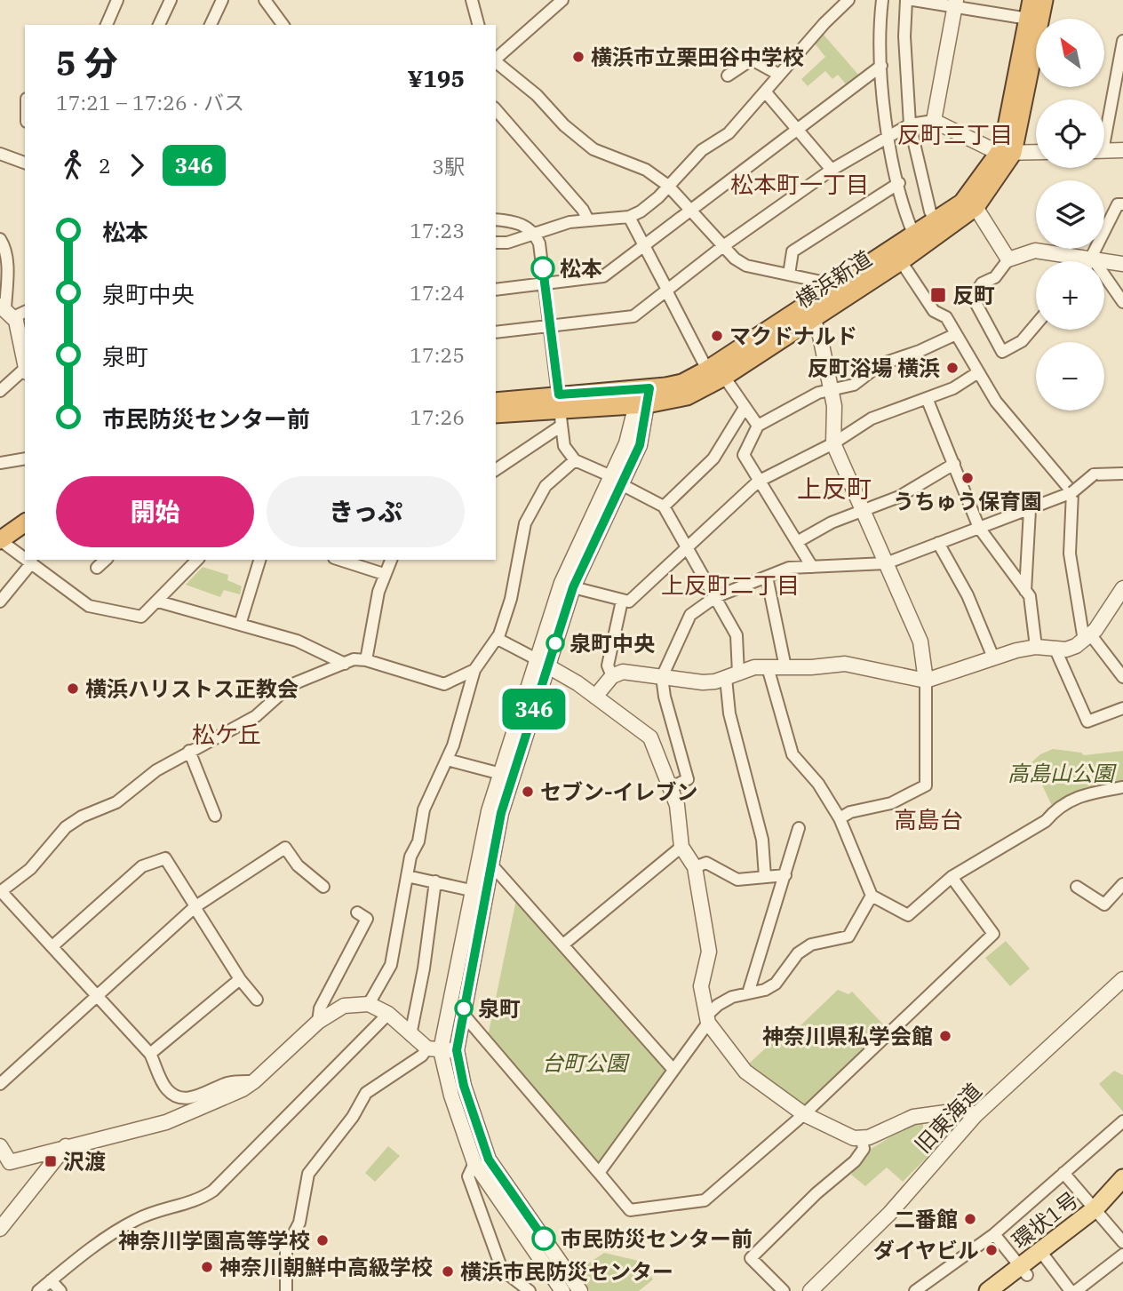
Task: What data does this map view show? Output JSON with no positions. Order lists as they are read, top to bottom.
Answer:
{
  "streets": {
    "highway": ["横浜新道"],
    "main road": ["環状1号"],
    "street": ["旧東海道"]
  },
  "districts": [
    "反町三丁目",
    "松本町一丁目",
    "上反町",
    "上反町二丁目",
    "松ケ丘",
    "高島台"
  ],
  "parks": ["高島山公園", "台町公園"],
  "places": {
    "other": [
      "横浜市立栗田谷中学校",
      "松本",
      "マクドナルド",
      "反町浴場 横浜",
      "うちゅう保育園",
      "泉町中央",
      "横浜ハリストス正教会",
      "セブン-イレブン",
      "泉町",
      "神奈川県私学会館",
      "二番館",
      "市民防災センター前",
      "神奈川学園高等学校",
      "ダイヤビル",
      "神奈川朝鮮中高級学校",
      "横浜市民防災センター"
    ],
    "transit": ["反町", "沢渡"]
  },
  "lines": ["bus line 346"],
  "north": "top left",
  "page": {
    "on_map": "346",
    "map_buttons": ["+", "−"],
    "heading": ["5 分", "17:21 – 17:26 · バス", "¥195"],
    "legs": ["2", "346", "3駅"],
    "list": [
      {
        "name": "松本",
        "value": "17:23"
      },
      {
        "name": "泉町中央",
        "value": "17:24"
      },
      {
        "name": "泉町",
        "value": "17:25"
      },
      {
        "name": "市民防災センター前",
        "value": "17:26"
      }
    ],
    "buttons": ["開始", "きっぷ"]
  }
}
